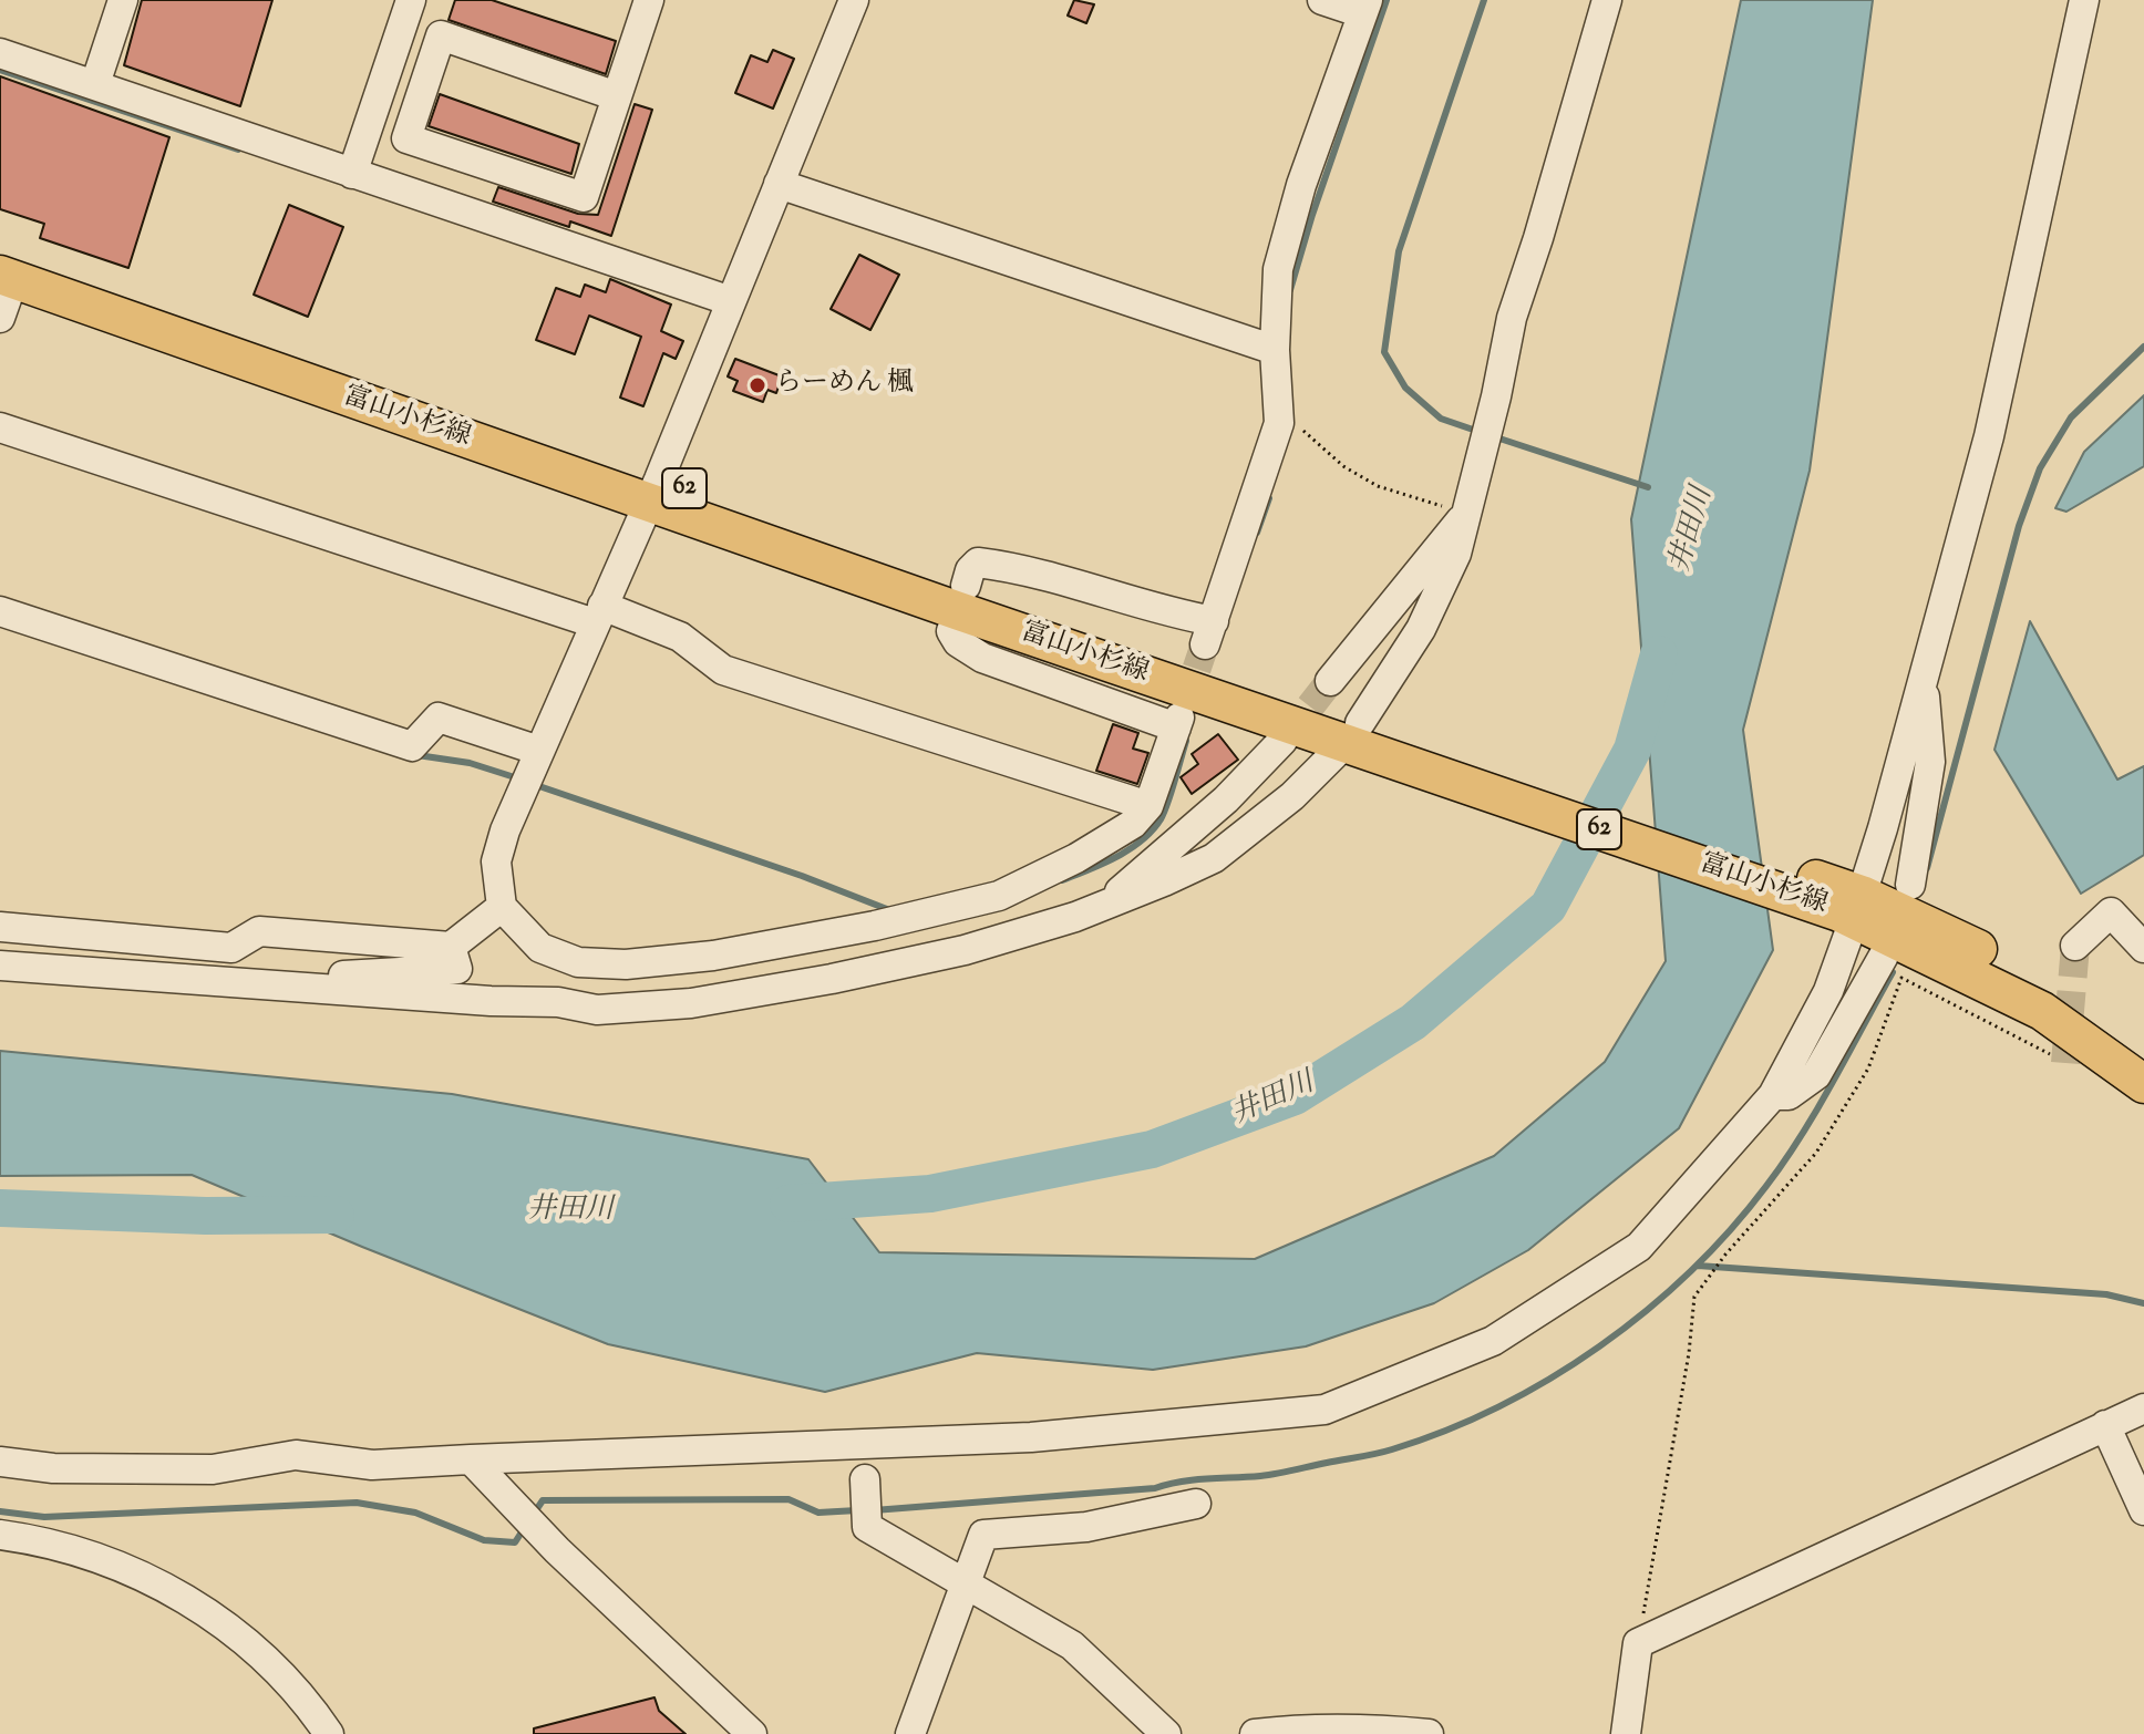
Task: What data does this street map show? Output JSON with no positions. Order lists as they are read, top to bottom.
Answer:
{
  "streets": {
    "main road": ["富山小杉線", "62"]
  },
  "water": ["井田川"],
  "places": ["らーめん 楓"]
}
